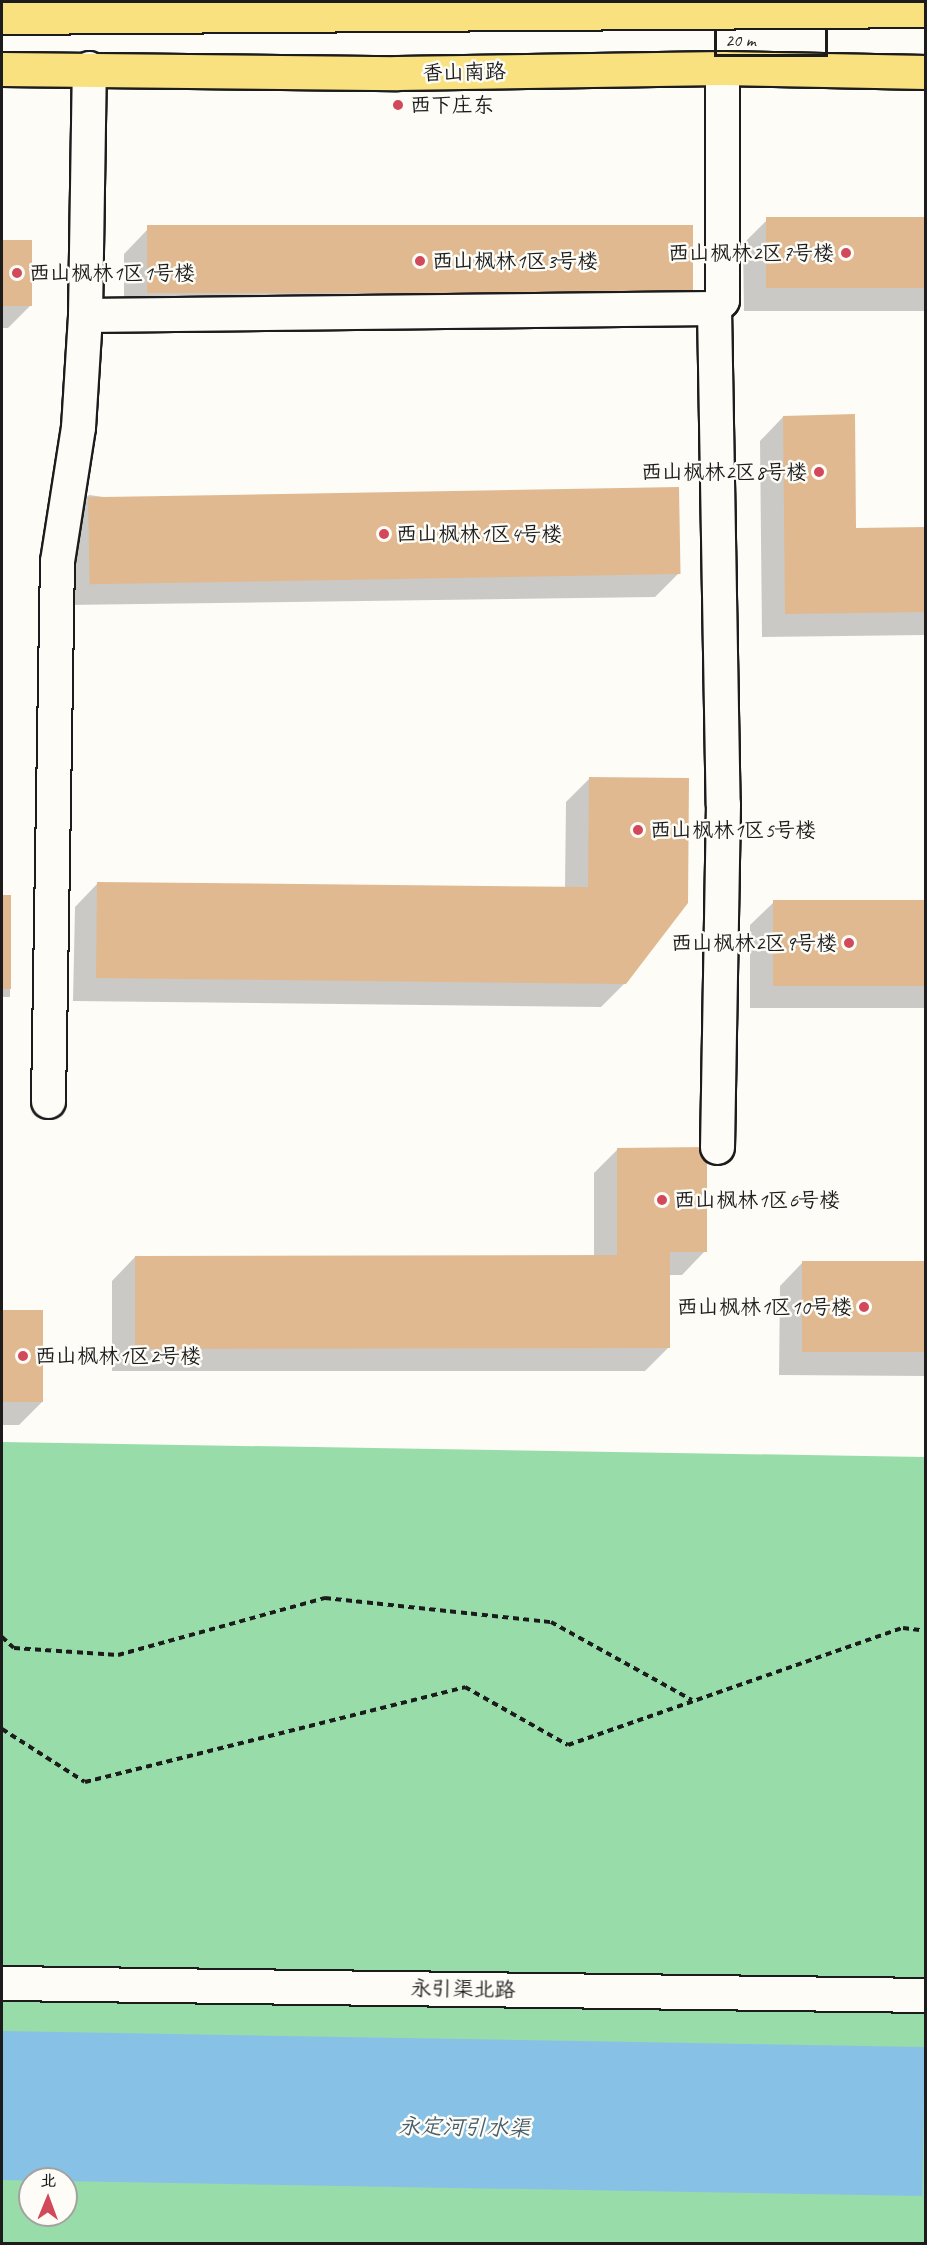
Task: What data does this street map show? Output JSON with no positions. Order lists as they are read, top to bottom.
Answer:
{
  "streets": {
    "main road": ["香山南路"],
    "street": ["永引渠北路"]
  },
  "water": ["永定河引水渠"],
  "places": [
    "西下庄东",
    "西山枫林2区7号楼",
    "西山枫林1区3号楼",
    "西山枫林1区1号楼",
    "西山枫林2区8号楼",
    "西山枫林1区4号楼",
    "西山枫林1区5号楼",
    "西山枫林2区9号楼",
    "西山枫林1区6号楼",
    "西山枫林1区10号楼",
    "西山枫林1区2号楼"
  ],
  "scale_bar": "20 m",
  "north": "top"
}
